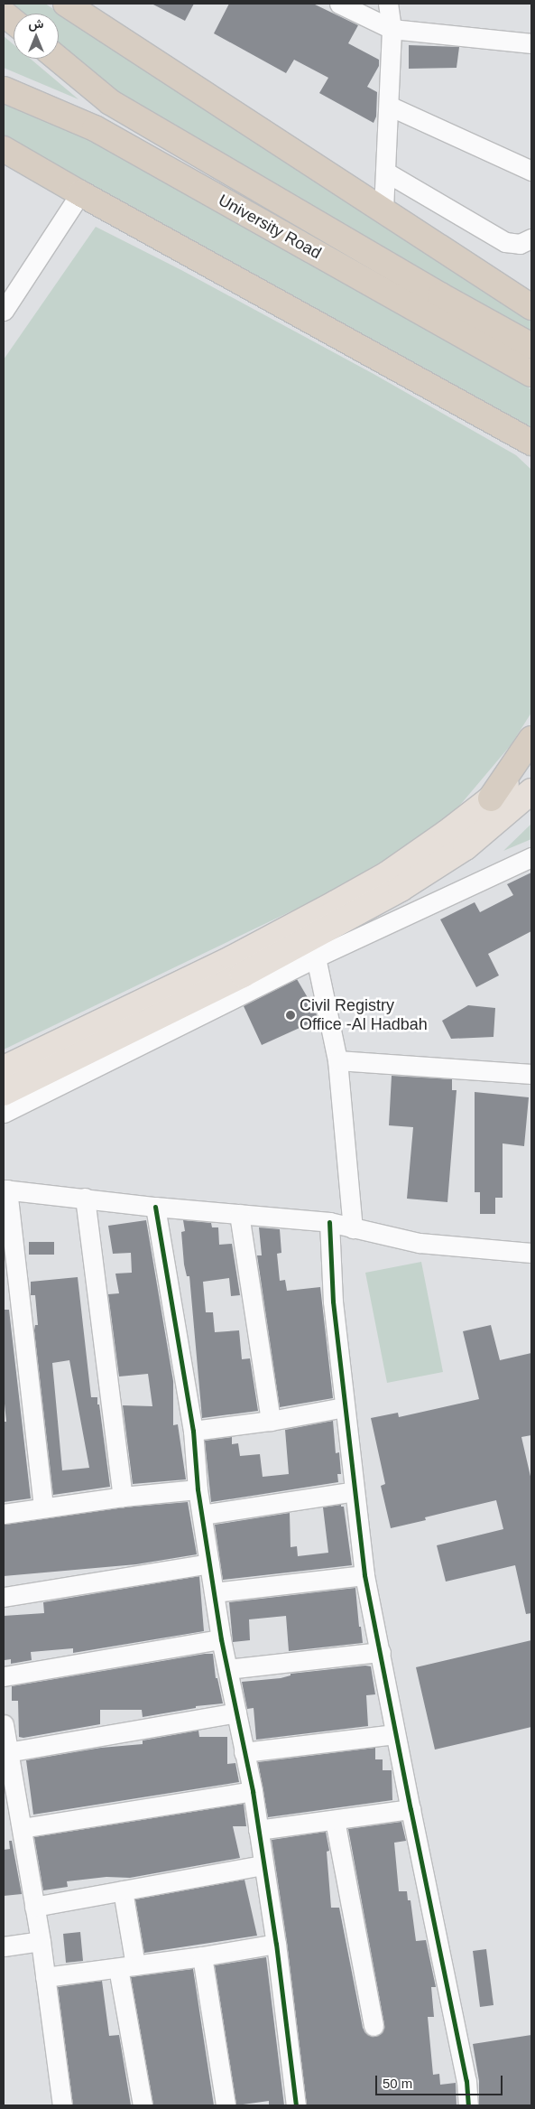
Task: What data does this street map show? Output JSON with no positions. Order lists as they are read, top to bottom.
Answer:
{
  "streets": {
    "highway": ["University Road"]
  },
  "places": ["Civil Registry Office -Al Hadbah"],
  "scale_bar": "50 m",
  "north": "top"
}
